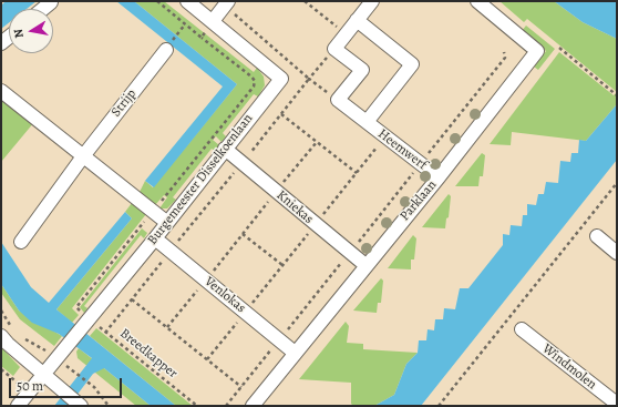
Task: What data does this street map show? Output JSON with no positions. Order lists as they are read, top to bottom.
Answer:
{
  "streets": {
    "street": [
      "Strijp",
      "Heemwerf",
      "Burgemeester Disselkoenlaan",
      "Parklaan",
      "Kniekas",
      "Venlokas",
      "Windmolen"
    ],
    "path": ["Breedkapper"]
  },
  "crossings": [
    ["Heemwerf", "Parklaan"],
    ["Burgemeester Disselkoenlaan", "Kniekas"],
    ["Burgemeester Disselkoenlaan", "Venlokas"],
    ["Burgemeester Disselkoenlaan", "Breedkapper"],
    ["Parklaan", "Kniekas"],
    ["Parklaan", "Venlokas"]
  ],
  "scale_bar": "50 m",
  "north": "left"
}
